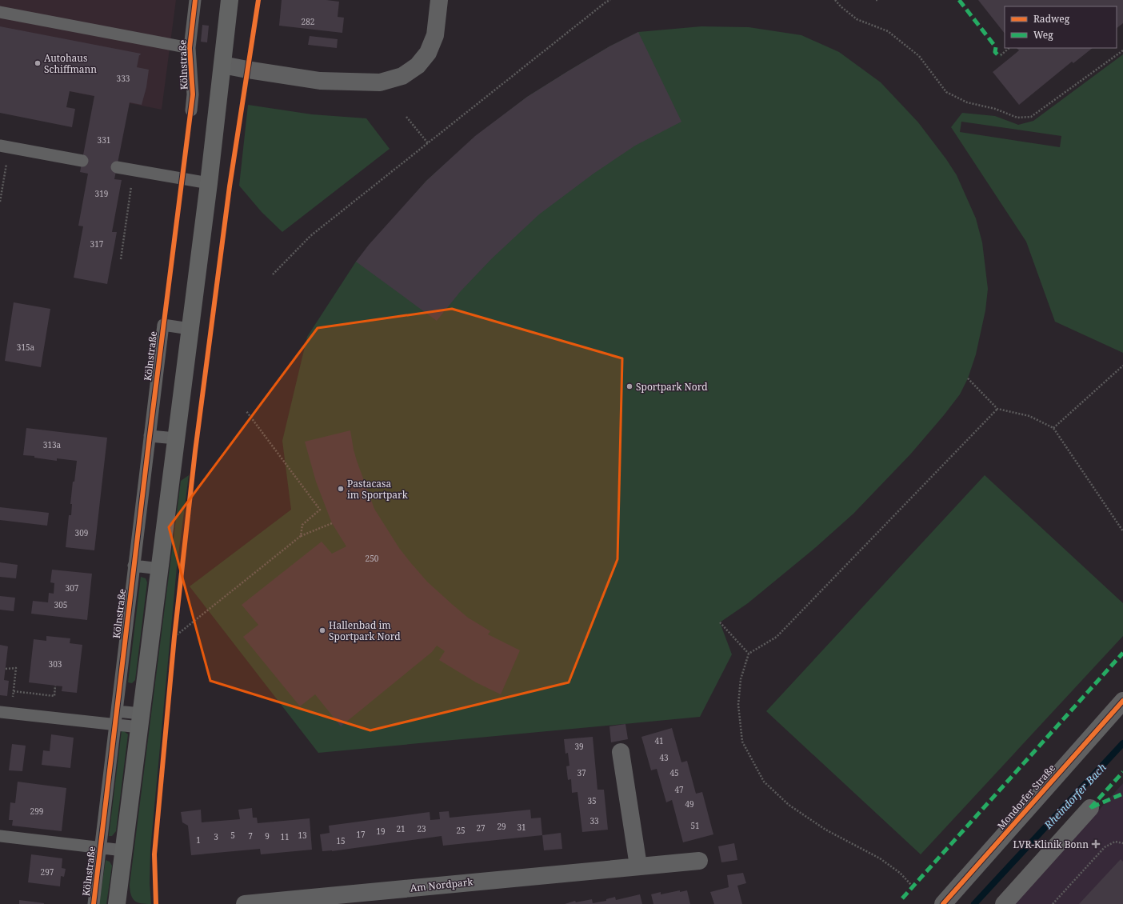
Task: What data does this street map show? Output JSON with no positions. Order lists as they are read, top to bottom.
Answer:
{
  "streets": {
    "street": ["Mondorfer Straße", "Am Nordpark"],
    "lane": ["Kölnstraße"]
  },
  "water": ["Rheindorfer Bach"],
  "places": {
    "other": [
      "Autohaus Schiffmann",
      "Sportpark Nord",
      "Pastacasa im Sportpark",
      "Hallenbad im Sportpark Nord"
    ],
    "health": ["LVR-Klinik Bonn"]
  },
  "house_numbers": [
    "282",
    "333",
    "331",
    "319",
    "317",
    "315a",
    "313a",
    "309",
    "250",
    "307",
    "305",
    "303",
    "41",
    "39",
    "43",
    "37",
    "45",
    "47",
    "35",
    "49",
    "299",
    "33",
    "51",
    "29",
    "31",
    "27",
    "21",
    "23",
    "25",
    "19",
    "17",
    "5",
    "13",
    "7",
    "9",
    "3",
    "11",
    "1",
    "15",
    "297"
  ],
  "legend": ["Radweg", "Weg"]
}
